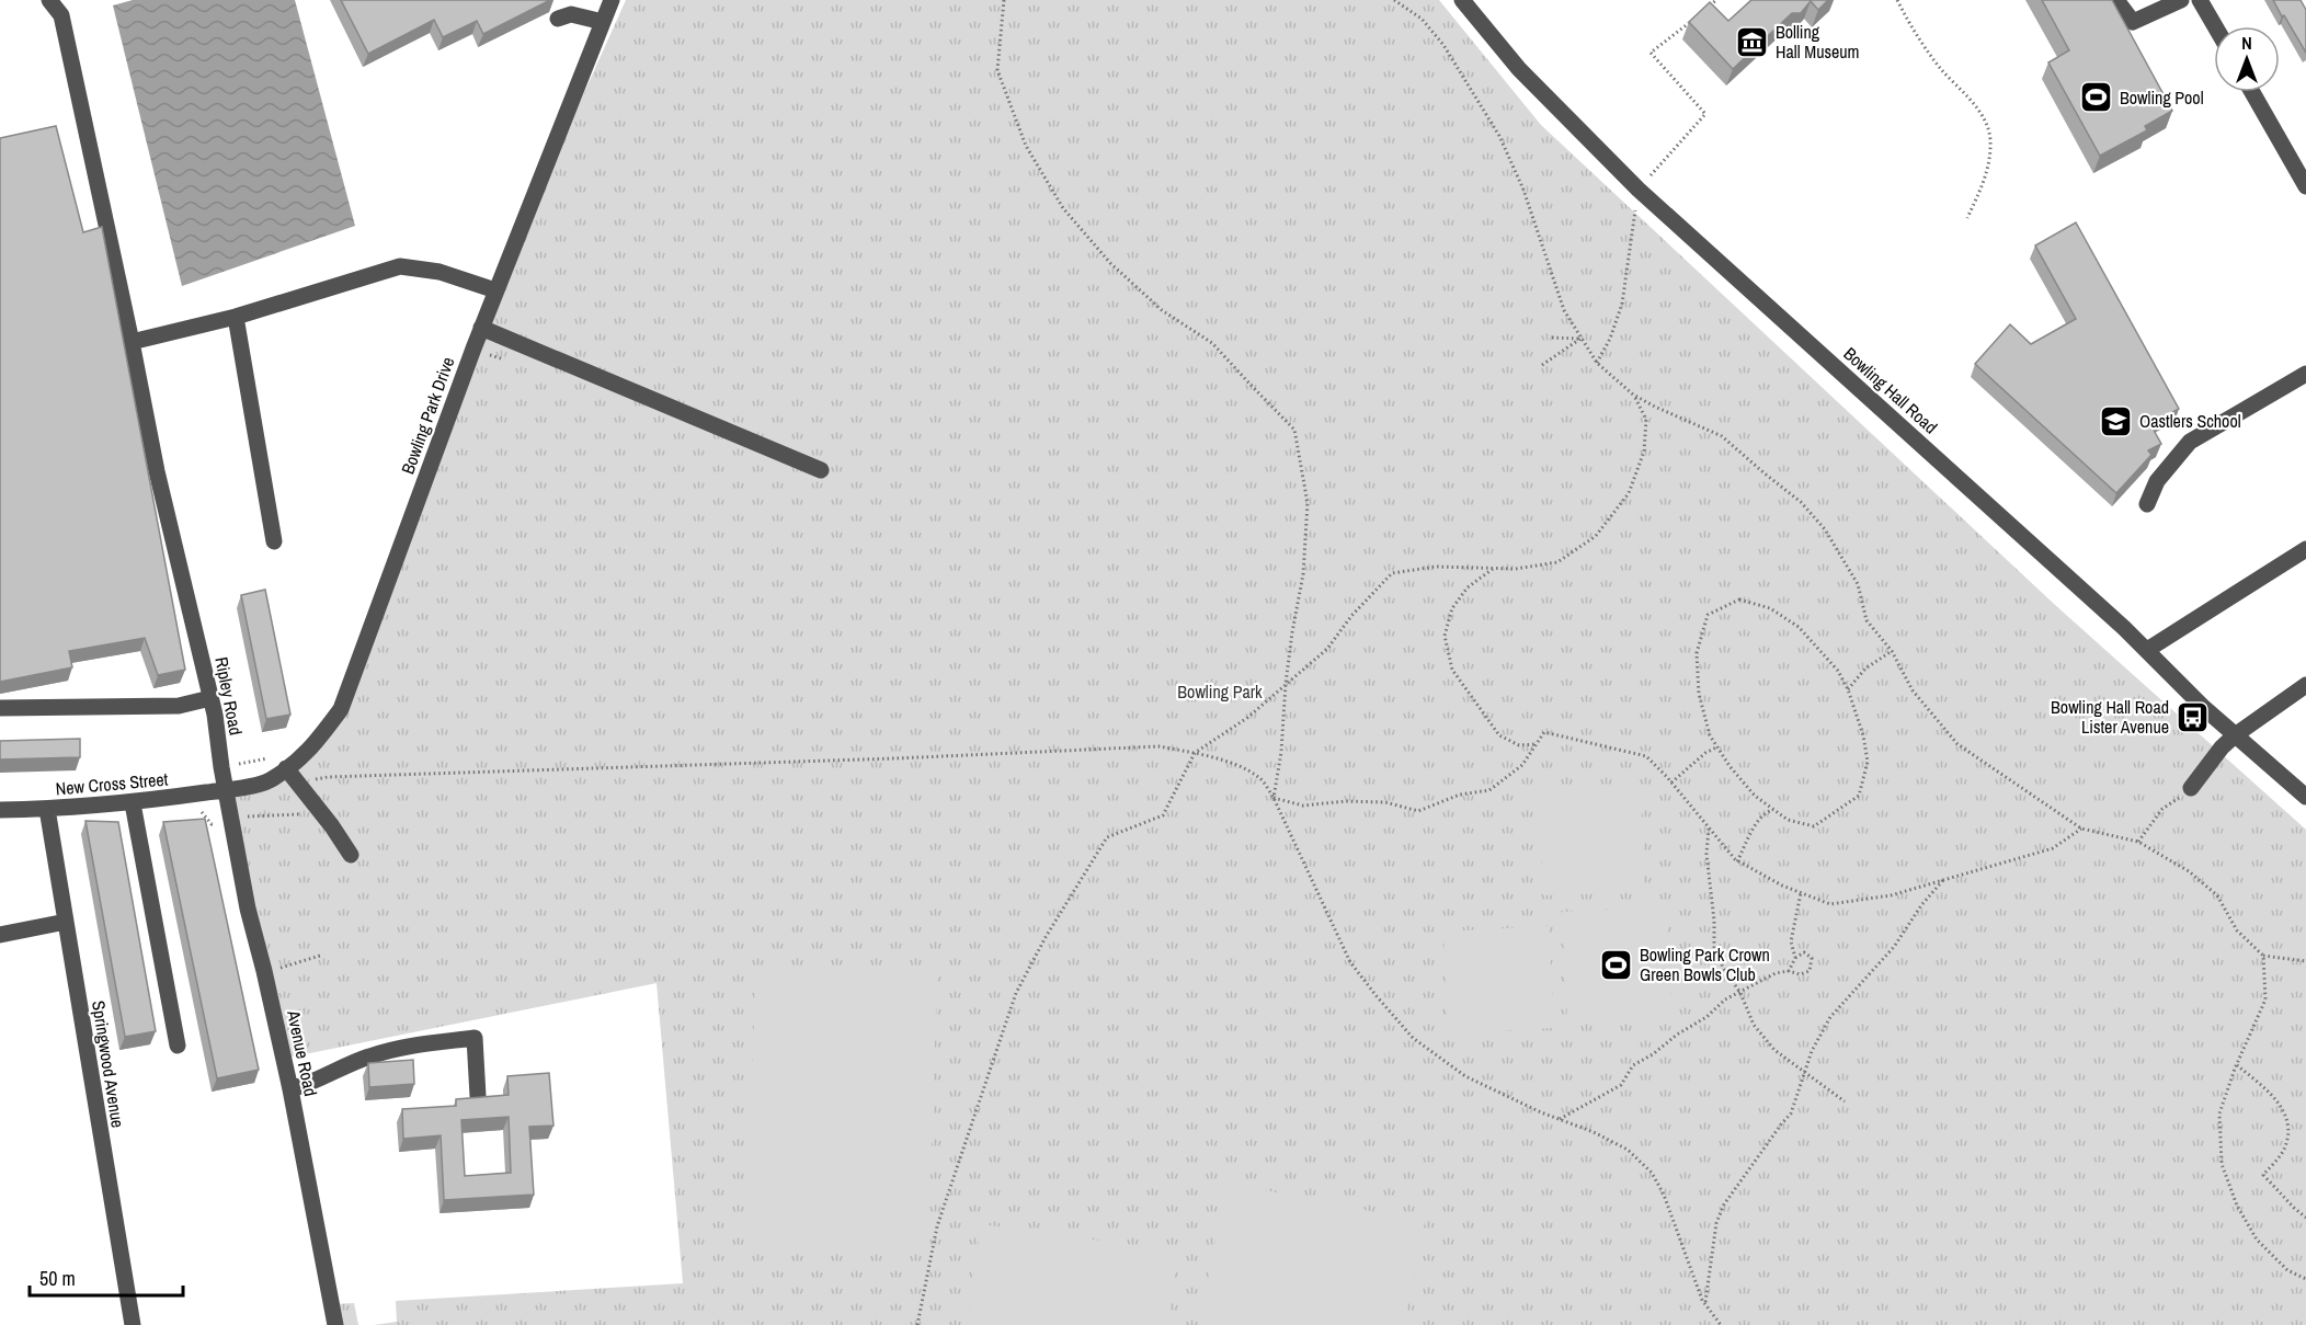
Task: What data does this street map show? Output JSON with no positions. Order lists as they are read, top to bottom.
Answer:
{
  "streets": {
    "street": [
      "Bowling Hall Road",
      "Bowling Park Drive",
      "Ripley Road",
      "New Cross Street",
      "Avenue Road",
      "Springwood Avenue"
    ]
  },
  "crossings": [
    ["Bowling Park Drive", "Ripley Road"],
    ["Bowling Park Drive", "New Cross Street"],
    ["Bowling Park Drive", "Avenue Road"],
    ["Ripley Road", "New Cross Street"],
    ["Ripley Road", "Avenue Road"],
    ["New Cross Street", "Avenue Road"],
    ["New Cross Street", "Springwood Avenue"]
  ],
  "parks": ["Bowling Park"],
  "places": {
    "museum": ["Bolling Hall Museum"],
    "sports": ["Bowling Pool", "Bowling Park Crown Green Bowls Club"],
    "school or university": ["Oastlers School"],
    "bus stop": ["Bowling Hall Road Lister Avenue"]
  },
  "scale_bar": "50 m",
  "north": "top"
}
